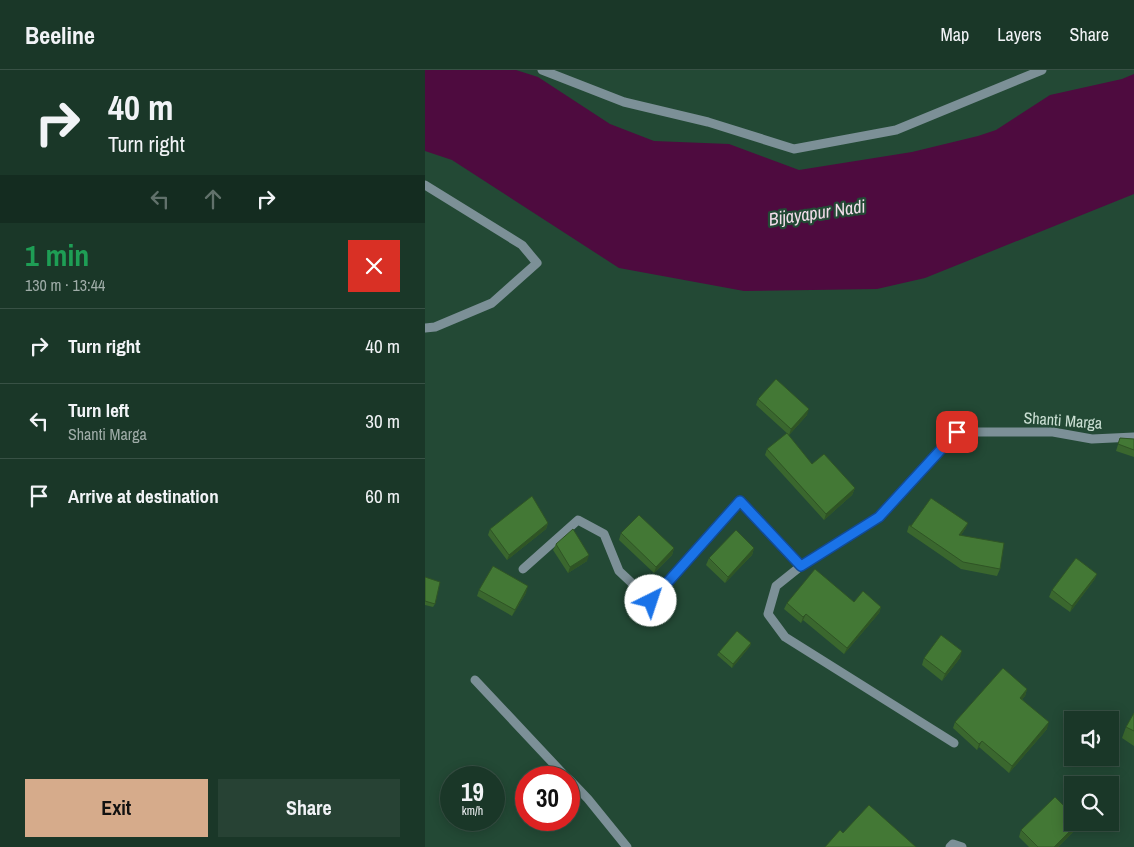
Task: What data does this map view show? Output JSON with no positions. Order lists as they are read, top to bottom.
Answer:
{
  "streets": {
    "street": ["Shanti Marga"]
  },
  "water": ["Bijayapur Nadi"],
  "page": {
    "header": "Beeline",
    "nav": ["Map", "Layers", "Share"],
    "turn": ["40 m", "Turn right"],
    "heading": ["1 min", "130 m · 13:44"],
    "list": [
      {
        "name": "Turn right",
        "value": "40 m"
      },
      {
        "name": "Turn left",
        "note": "Shanti Marga",
        "value": "30 m"
      },
      {
        "name": "Arrive at destination",
        "value": "60 m"
      }
    ],
    "speed": "19 km/h",
    "limit": "30",
    "buttons": ["Exit", "Share"]
  }
}
